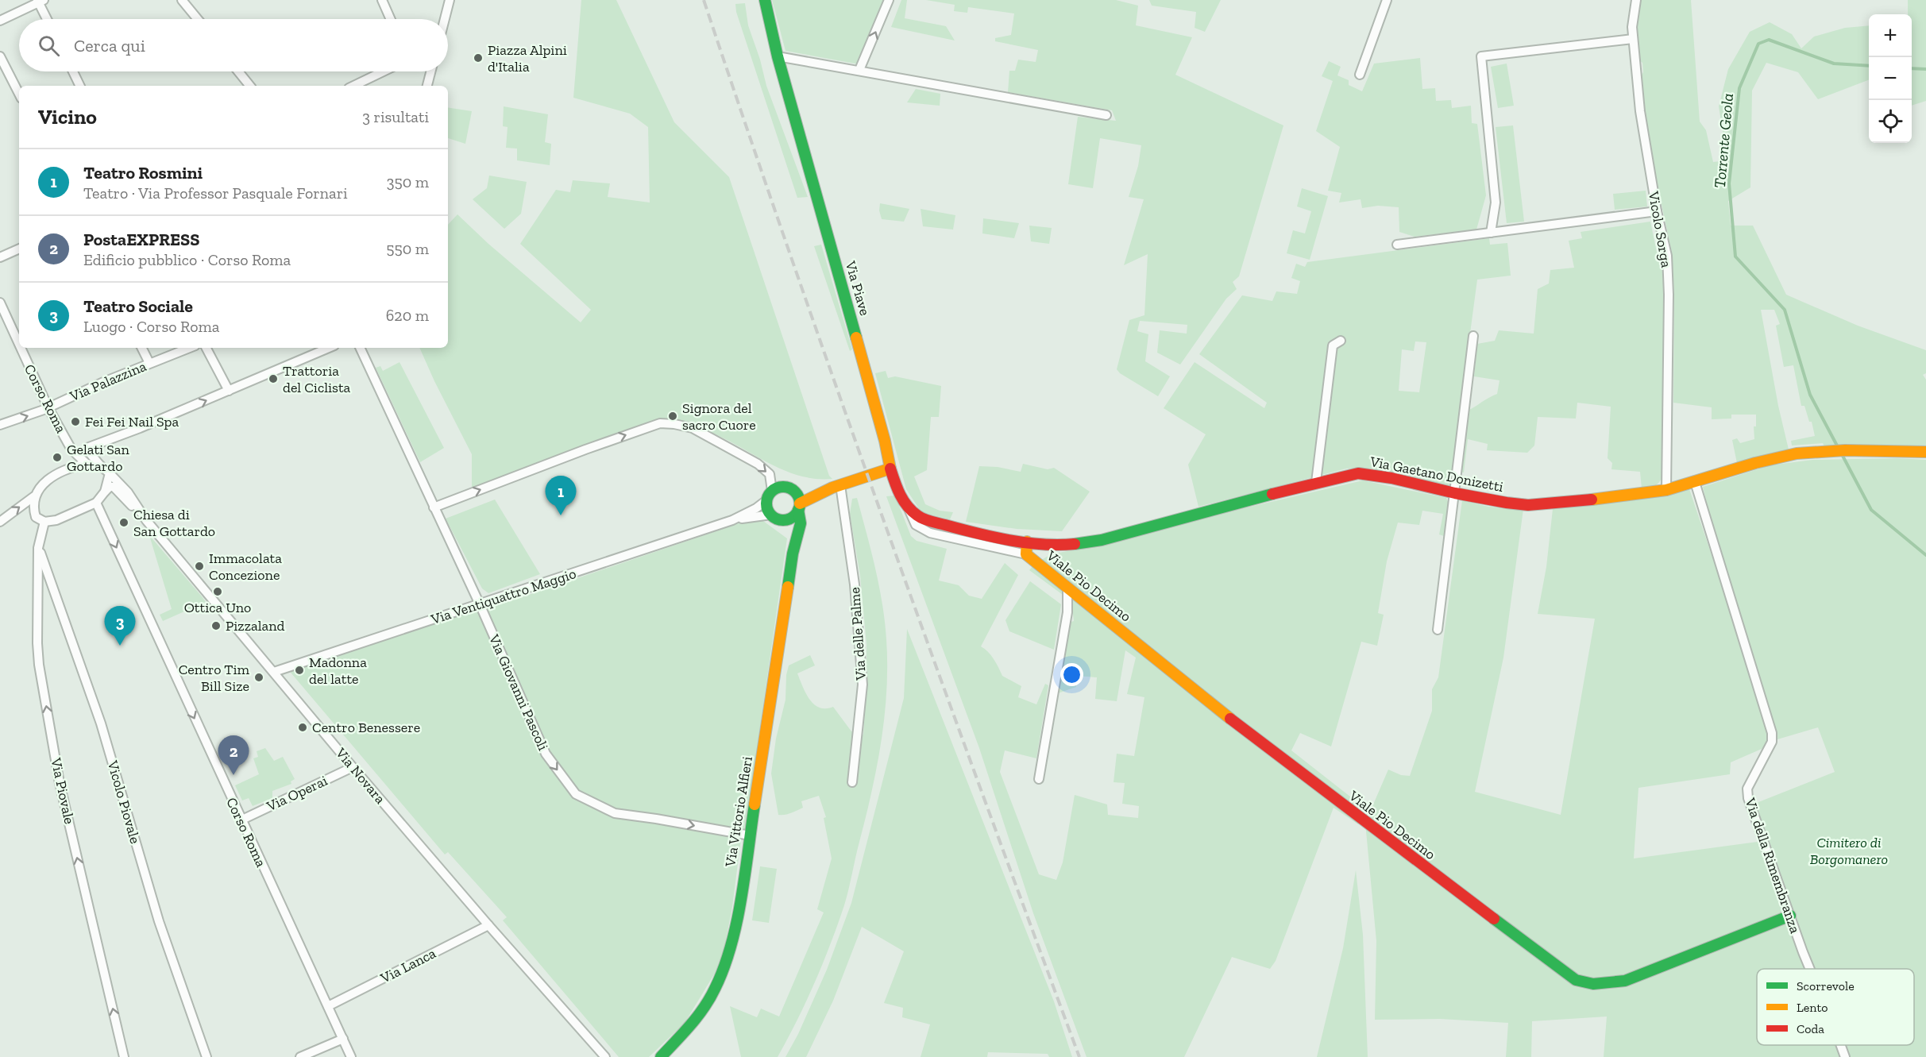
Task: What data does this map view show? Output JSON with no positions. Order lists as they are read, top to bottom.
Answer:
{
  "streets": {
    "street": [
      "Vicolo Sorga",
      "Via Piave",
      "Via Palazzina",
      "Corso Roma",
      "Via Gaetano Donizetti",
      "Viale Pio Decimo",
      "Via Ventiquattro Maggio",
      "Via delle Palme",
      "Via Giovanni Pascoli",
      "Via Novara",
      "Via Piovale",
      "Via Operai",
      "Vicolo Piovale",
      "Via Vittorio Alfieri",
      "Via della Rimembranza",
      "Via Lanca"
    ]
  },
  "crossings": [
    ["Vicolo Sorga", "Via Gaetano Donizetti"],
    ["Via Palazzina", "Corso Roma"],
    ["Corso Roma", "Via Operai"],
    ["Corso Roma", "Via Lanca"],
    ["Via Gaetano Donizetti", "Viale Pio Decimo"],
    ["Via Gaetano Donizetti", "Via della Rimembranza"],
    ["Viale Pio Decimo", "Via della Rimembranza"],
    ["Via Ventiquattro Maggio", "Via Giovanni Pascoli"],
    ["Via Ventiquattro Maggio", "Via Novara"],
    ["Via Giovanni Pascoli", "Via Vittorio Alfieri"],
    ["Via Novara", "Via Operai"],
    ["Via Novara", "Via Lanca"],
    ["Via Piovale", "Vicolo Piovale"]
  ],
  "one_way": ["Corso Roma", "Via Giovanni Pascoli", "Via Piovale"],
  "water": ["Torrente Geola"],
  "parks": ["Cimitero di Borgomanero"],
  "places": [
    "Piazza Alpini d'Italia",
    "Trattoria del Ciclista",
    "Signora del sacro Cuore",
    "Fei Fei Nail Spa",
    "Gelati San Gottardo",
    "Chiesa di San Gottardo",
    "Immacolata Concezione",
    "Ottica Uno",
    "Pizzaland",
    "Madonna del latte",
    "Centro Tim Bill Size",
    "Centro Benessere"
  ],
  "legend": ["Scorrevole", "Lento", "Coda"],
  "page": {
    "map_buttons": ["+", "−"],
    "search": "Cerca qui",
    "heading": ["Vicino", "3 risultati"],
    "list": [
      {
        "mark": "1",
        "name": "Teatro Rosmini",
        "note": "Teatro · Via Professor Pasquale Fornari",
        "value": "350 m"
      },
      {
        "mark": "2",
        "name": "PostaEXPRESS",
        "note": "Edificio pubblico · Corso Roma",
        "value": "550 m"
      },
      {
        "mark": "3",
        "name": "Teatro Sociale",
        "note": "Luogo · Corso Roma",
        "value": "620 m"
      }
    ],
    "pins": ["1", "3", "2"]
  }
}
